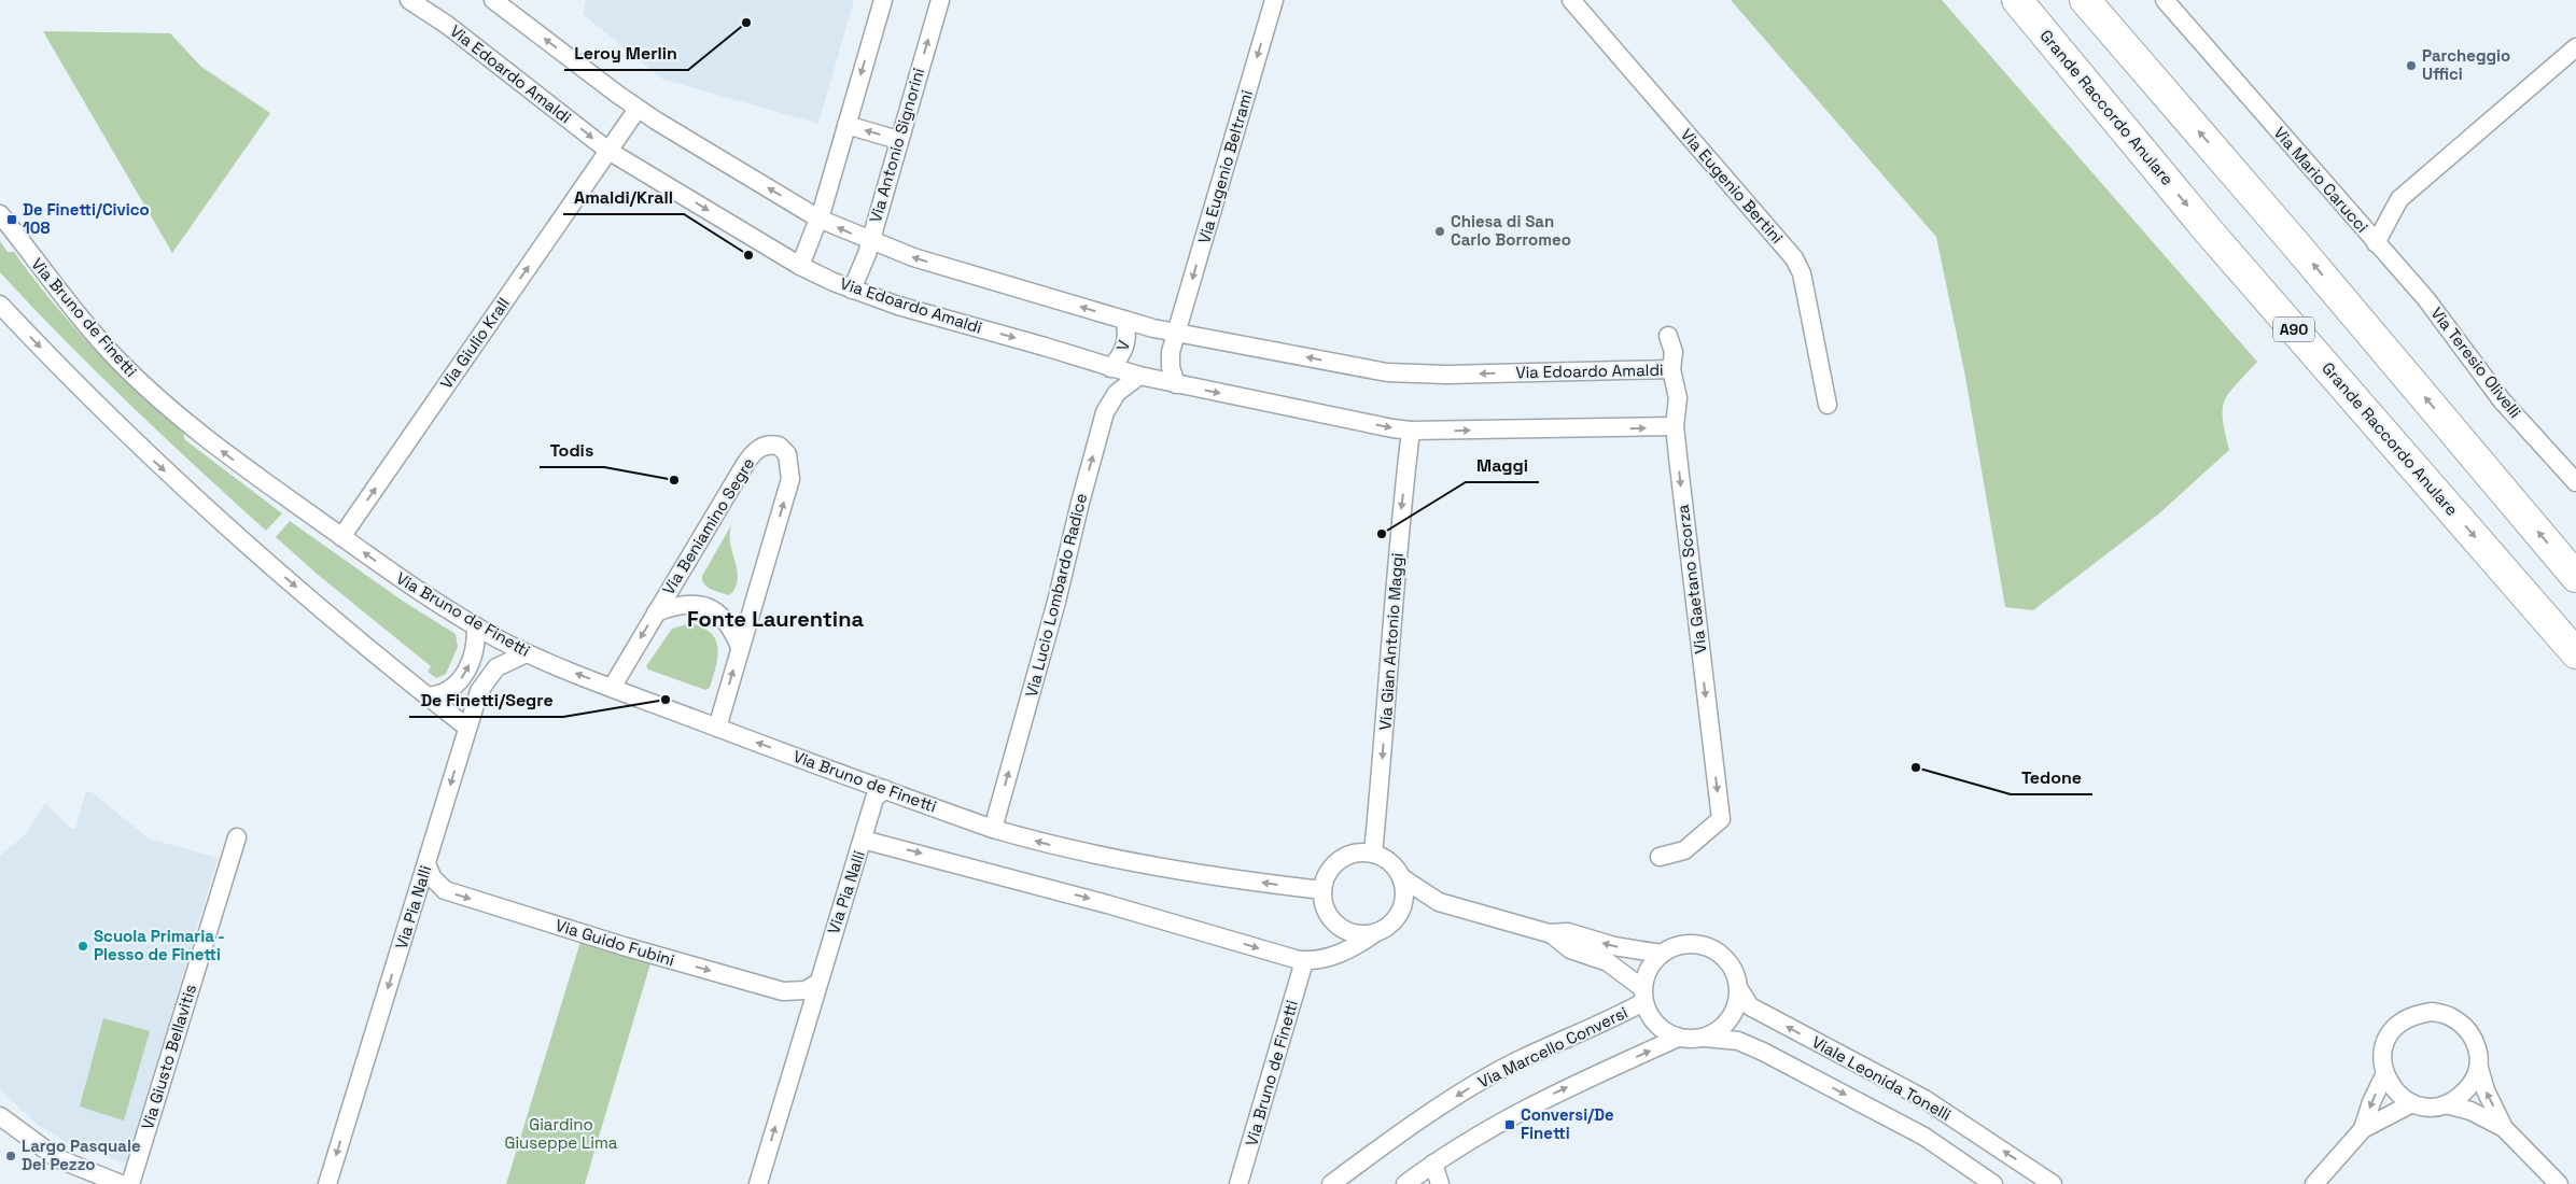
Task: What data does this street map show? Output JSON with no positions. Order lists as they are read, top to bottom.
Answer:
{
  "streets": {
    "highway": ["Grande Raccordo Anulare", "A90"],
    "street": [
      "Via Edoardo Amaldi",
      "Via Antonio Signorini",
      "Via Eugenio Beltrami",
      "Via Mario Carucci",
      "Via Eugenio Bertini",
      "Via Bruno de Finetti",
      "Via Giulio Krall",
      "V",
      "Via Teresio Olivelli",
      "Via Beniamino Segre",
      "Via Gaetano Scorza",
      "Via Lucio Lombardo Radice",
      "Via Gian Antonio Maggi",
      "Via Pia Nalli",
      "Via Guido Fubini",
      "Via Marcello Conversi",
      "Via Giusto Bellavitis",
      "Viale Leonida Tonelli"
    ]
  },
  "crossings": [
    ["Via Edoardo Amaldi", "Via Antonio Signorini"],
    ["Via Edoardo Amaldi", "Via Eugenio Beltrami"],
    ["Via Edoardo Amaldi", "Via Giulio Krall"],
    ["Via Edoardo Amaldi", "V"],
    ["Via Edoardo Amaldi", "Via Gaetano Scorza"],
    ["Via Edoardo Amaldi", "Via Lucio Lombardo Radice"],
    ["Via Edoardo Amaldi", "Via Gian Antonio Maggi"],
    ["Via Mario Carucci", "Via Teresio Olivelli"],
    ["Via Bruno de Finetti", "Via Giulio Krall"],
    ["Via Bruno de Finetti", "Via Beniamino Segre"],
    ["Via Bruno de Finetti", "Via Lucio Lombardo Radice"],
    ["Via Bruno de Finetti", "Via Gian Antonio Maggi"],
    ["Via Bruno de Finetti", "Via Pia Nalli"],
    ["Via Pia Nalli", "Via Guido Fubini"],
    ["Via Marcello Conversi", "Viale Leonida Tonelli"]
  ],
  "one_way": [
    "Via Eugenio Beltrami",
    "Via Giulio Krall",
    "Via Gaetano Scorza",
    "Via Lucio Lombardo Radice",
    "Via Gian Antonio Maggi",
    "Via Guido Fubini"
  ],
  "districts": ["Fonte Laurentina"],
  "parks": ["Giardino Giuseppe Lima"],
  "places": {
    "other": [
      "Leroy Merlin",
      "Parcheggio Uffici",
      "Chiesa di San Carlo Borromeo",
      "Amaldi/Krall",
      "Todis",
      "Maggi",
      "De Finetti/Segre",
      "Tedone",
      "Scuola Primaria - Plesso de Finetti",
      "Largo Pasquale Del Pezzo"
    ],
    "transit": ["De Finetti/Civico 108", "Conversi/De Finetti"]
  }
}
